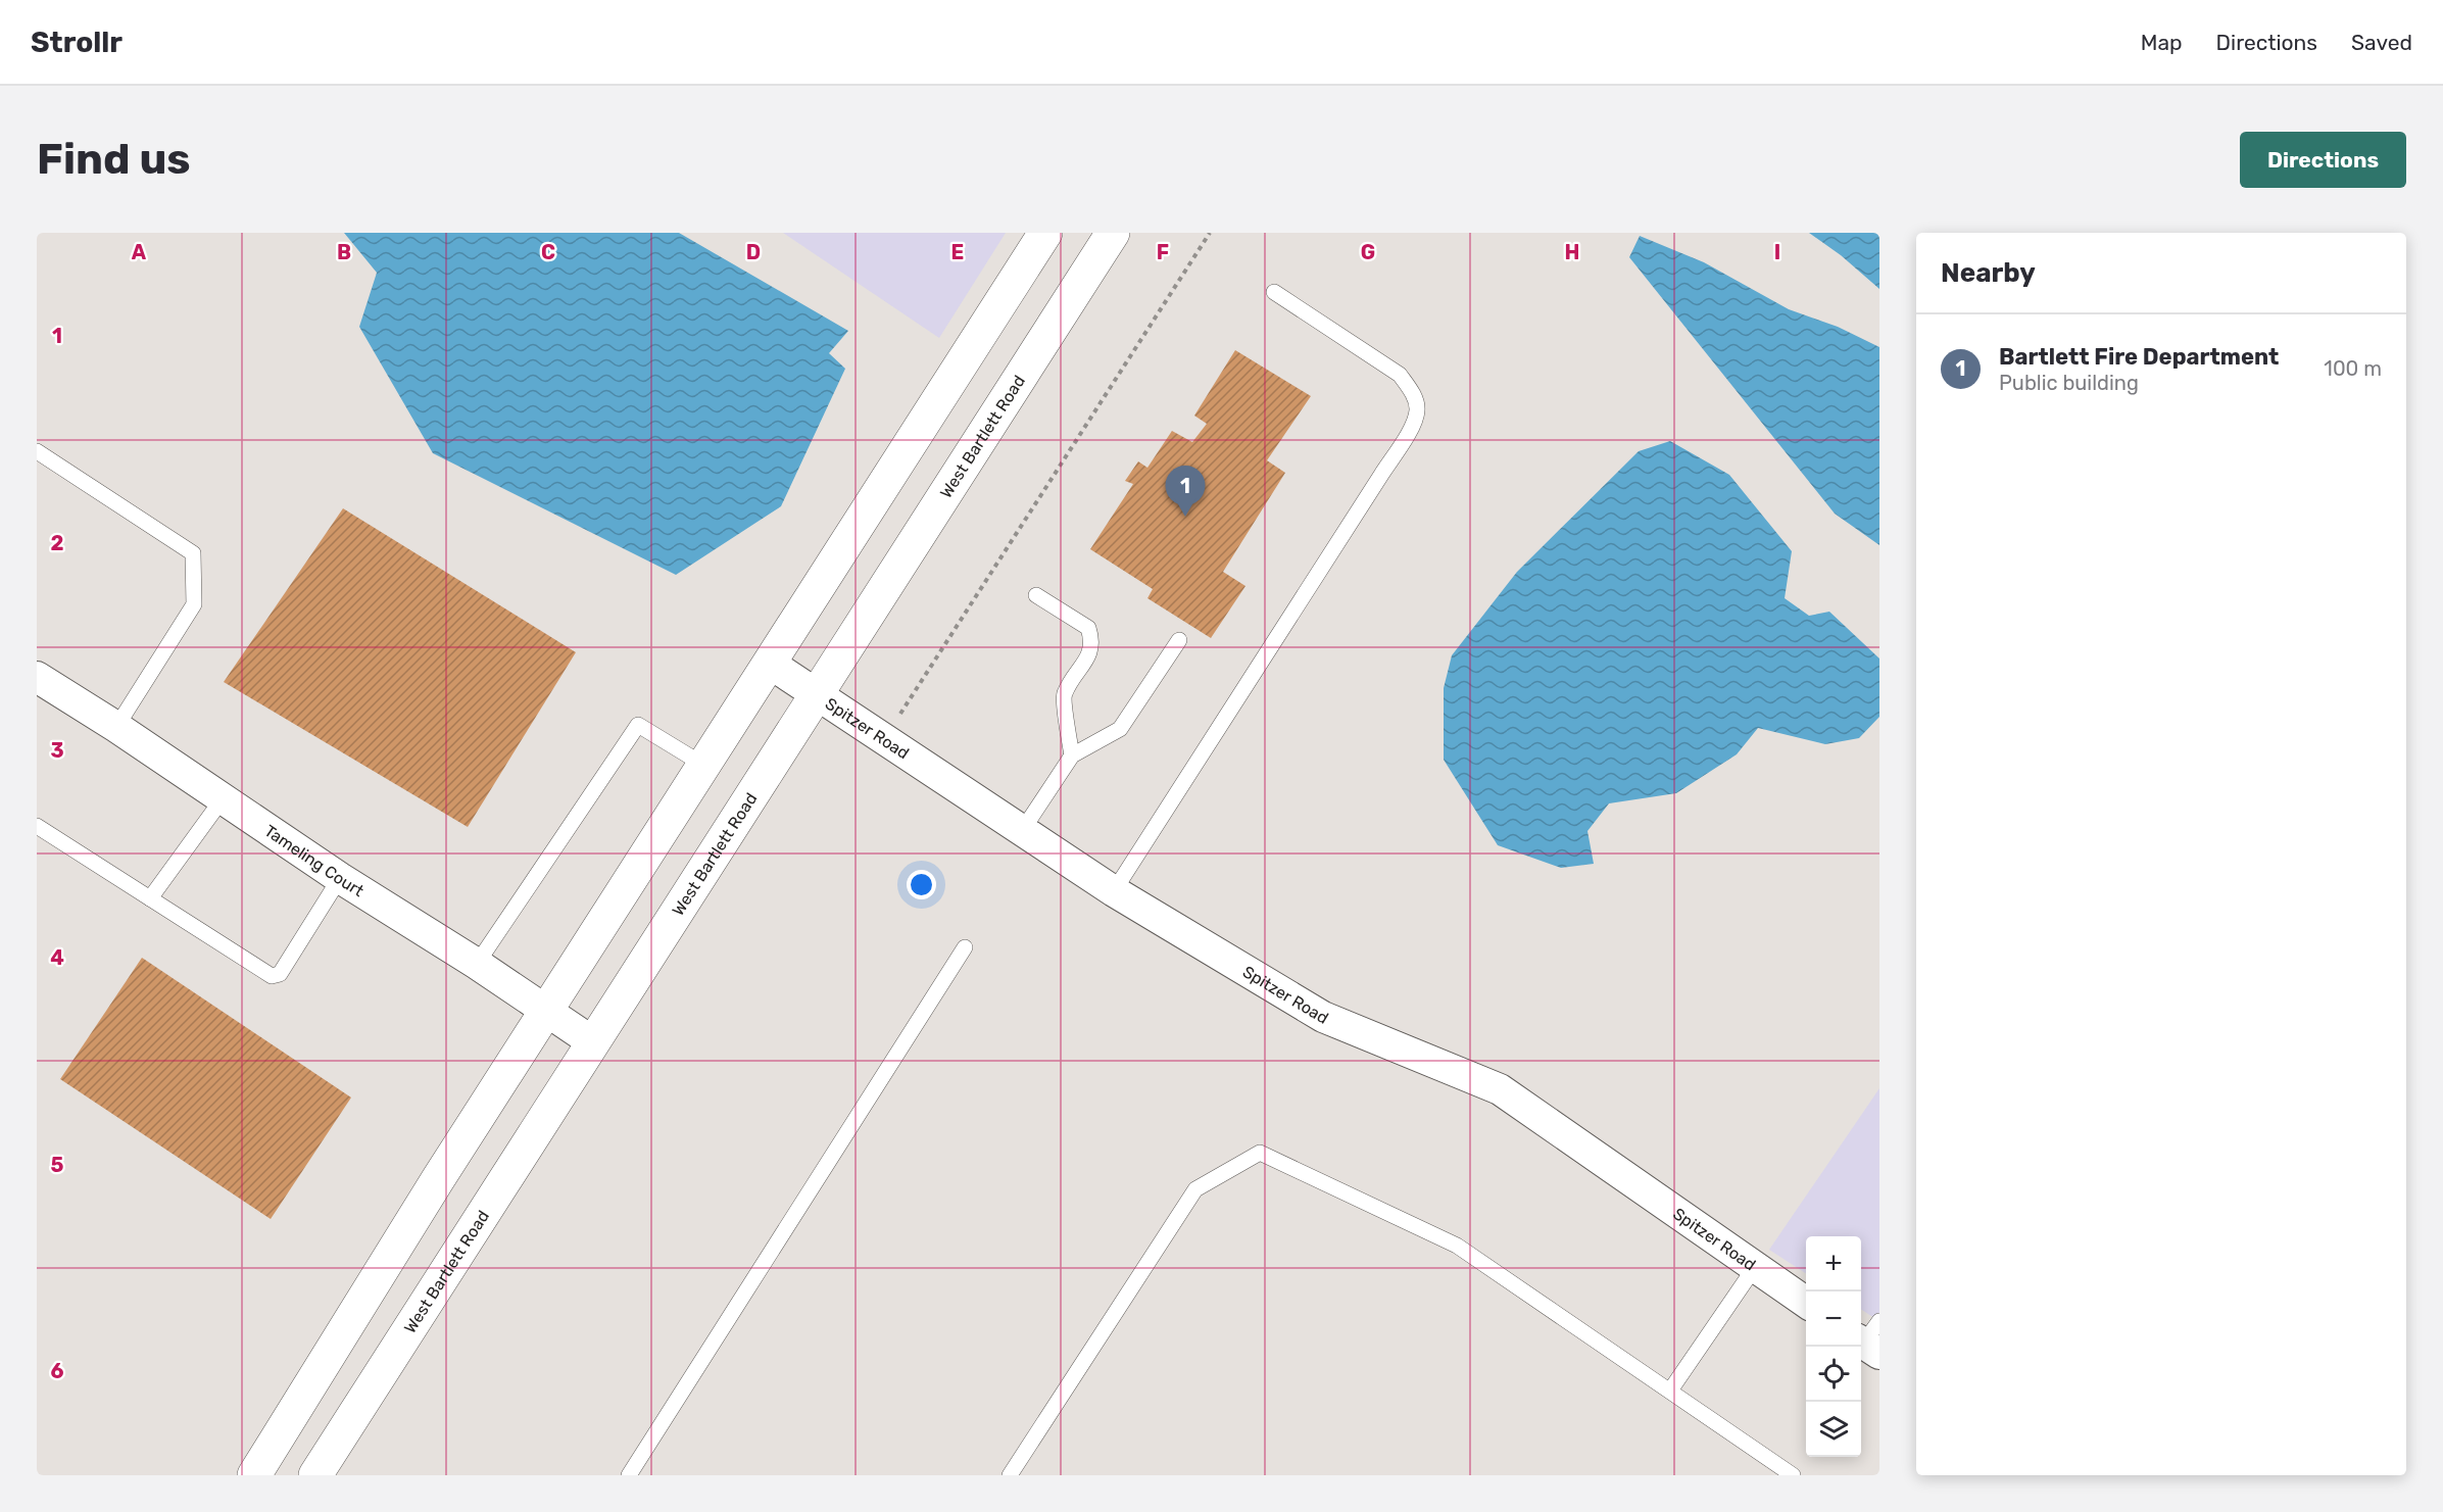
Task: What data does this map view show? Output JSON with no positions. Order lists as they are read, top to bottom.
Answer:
{
  "streets": {
    "street": ["West Bartlett Road", "Spitzer Road", "Tameling Court"]
  },
  "crossings": [
    ["West Bartlett Road", "Spitzer Road"],
    ["West Bartlett Road", "Tameling Court"]
  ],
  "page": {
    "header": "Strollr",
    "nav": ["Map", "Directions", "Saved"],
    "buttons": "Directions",
    "title": "Find us",
    "heading": "Nearby",
    "list": [
      {
        "mark": "1",
        "name": "Bartlett Fire Department",
        "note": "Public building",
        "value": "100 m"
      }
    ],
    "pins": "1",
    "map_buttons": ["+", "−"]
  },
  "grid": {
    "columns": [
      "A",
      "B",
      "C",
      "D",
      "E",
      "F",
      "G",
      "H",
      "I"
    ],
    "rows": [
      "1",
      "2",
      "3",
      "4",
      "5",
      "6"
    ]
  }
}
